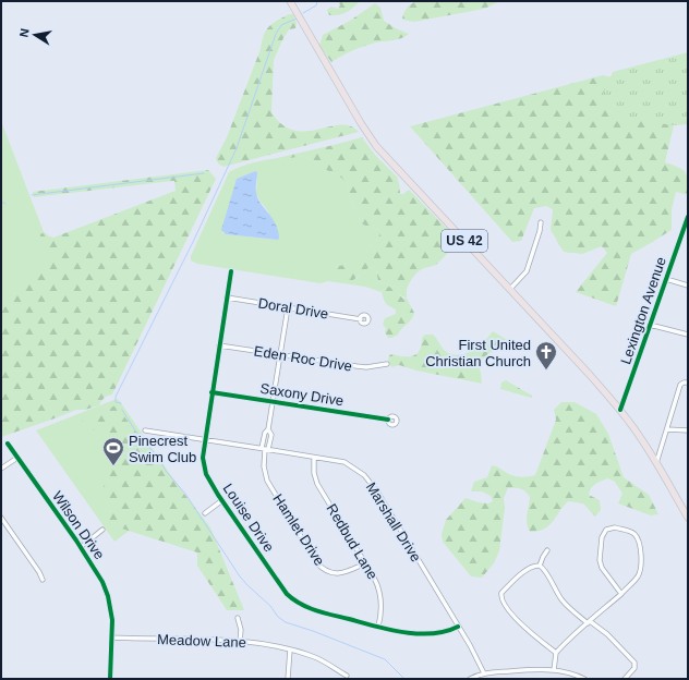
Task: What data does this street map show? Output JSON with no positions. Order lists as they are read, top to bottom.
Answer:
{
  "streets": {
    "main road": ["US 42"],
    "street": [
      "Doral Drive",
      "Lexington Avenue",
      "Eden Roc Drive",
      "Saxony Drive",
      "Louise Drive",
      "Marshall Drive",
      "Wilson Drive",
      "Hamlet Drive",
      "Redbud Lane",
      "Meadow Lane"
    ]
  },
  "crossings": [
    ["US 42", "Lexington Avenue"],
    ["Doral Drive", "Louise Drive"],
    ["Doral Drive", "Hamlet Drive"],
    ["Eden Roc Drive", "Louise Drive"],
    ["Eden Roc Drive", "Hamlet Drive"],
    ["Saxony Drive", "Louise Drive"],
    ["Saxony Drive", "Hamlet Drive"],
    ["Louise Drive", "Marshall Drive"],
    ["Louise Drive", "Redbud Lane"],
    ["Marshall Drive", "Hamlet Drive"],
    ["Marshall Drive", "Redbud Lane"],
    ["Wilson Drive", "Meadow Lane"],
    ["Hamlet Drive", "Redbud Lane"]
  ],
  "places": {
    "church": ["First United Christian Church"],
    "sports": ["Pinecrest Swim Club"]
  },
  "north": "left"
}
